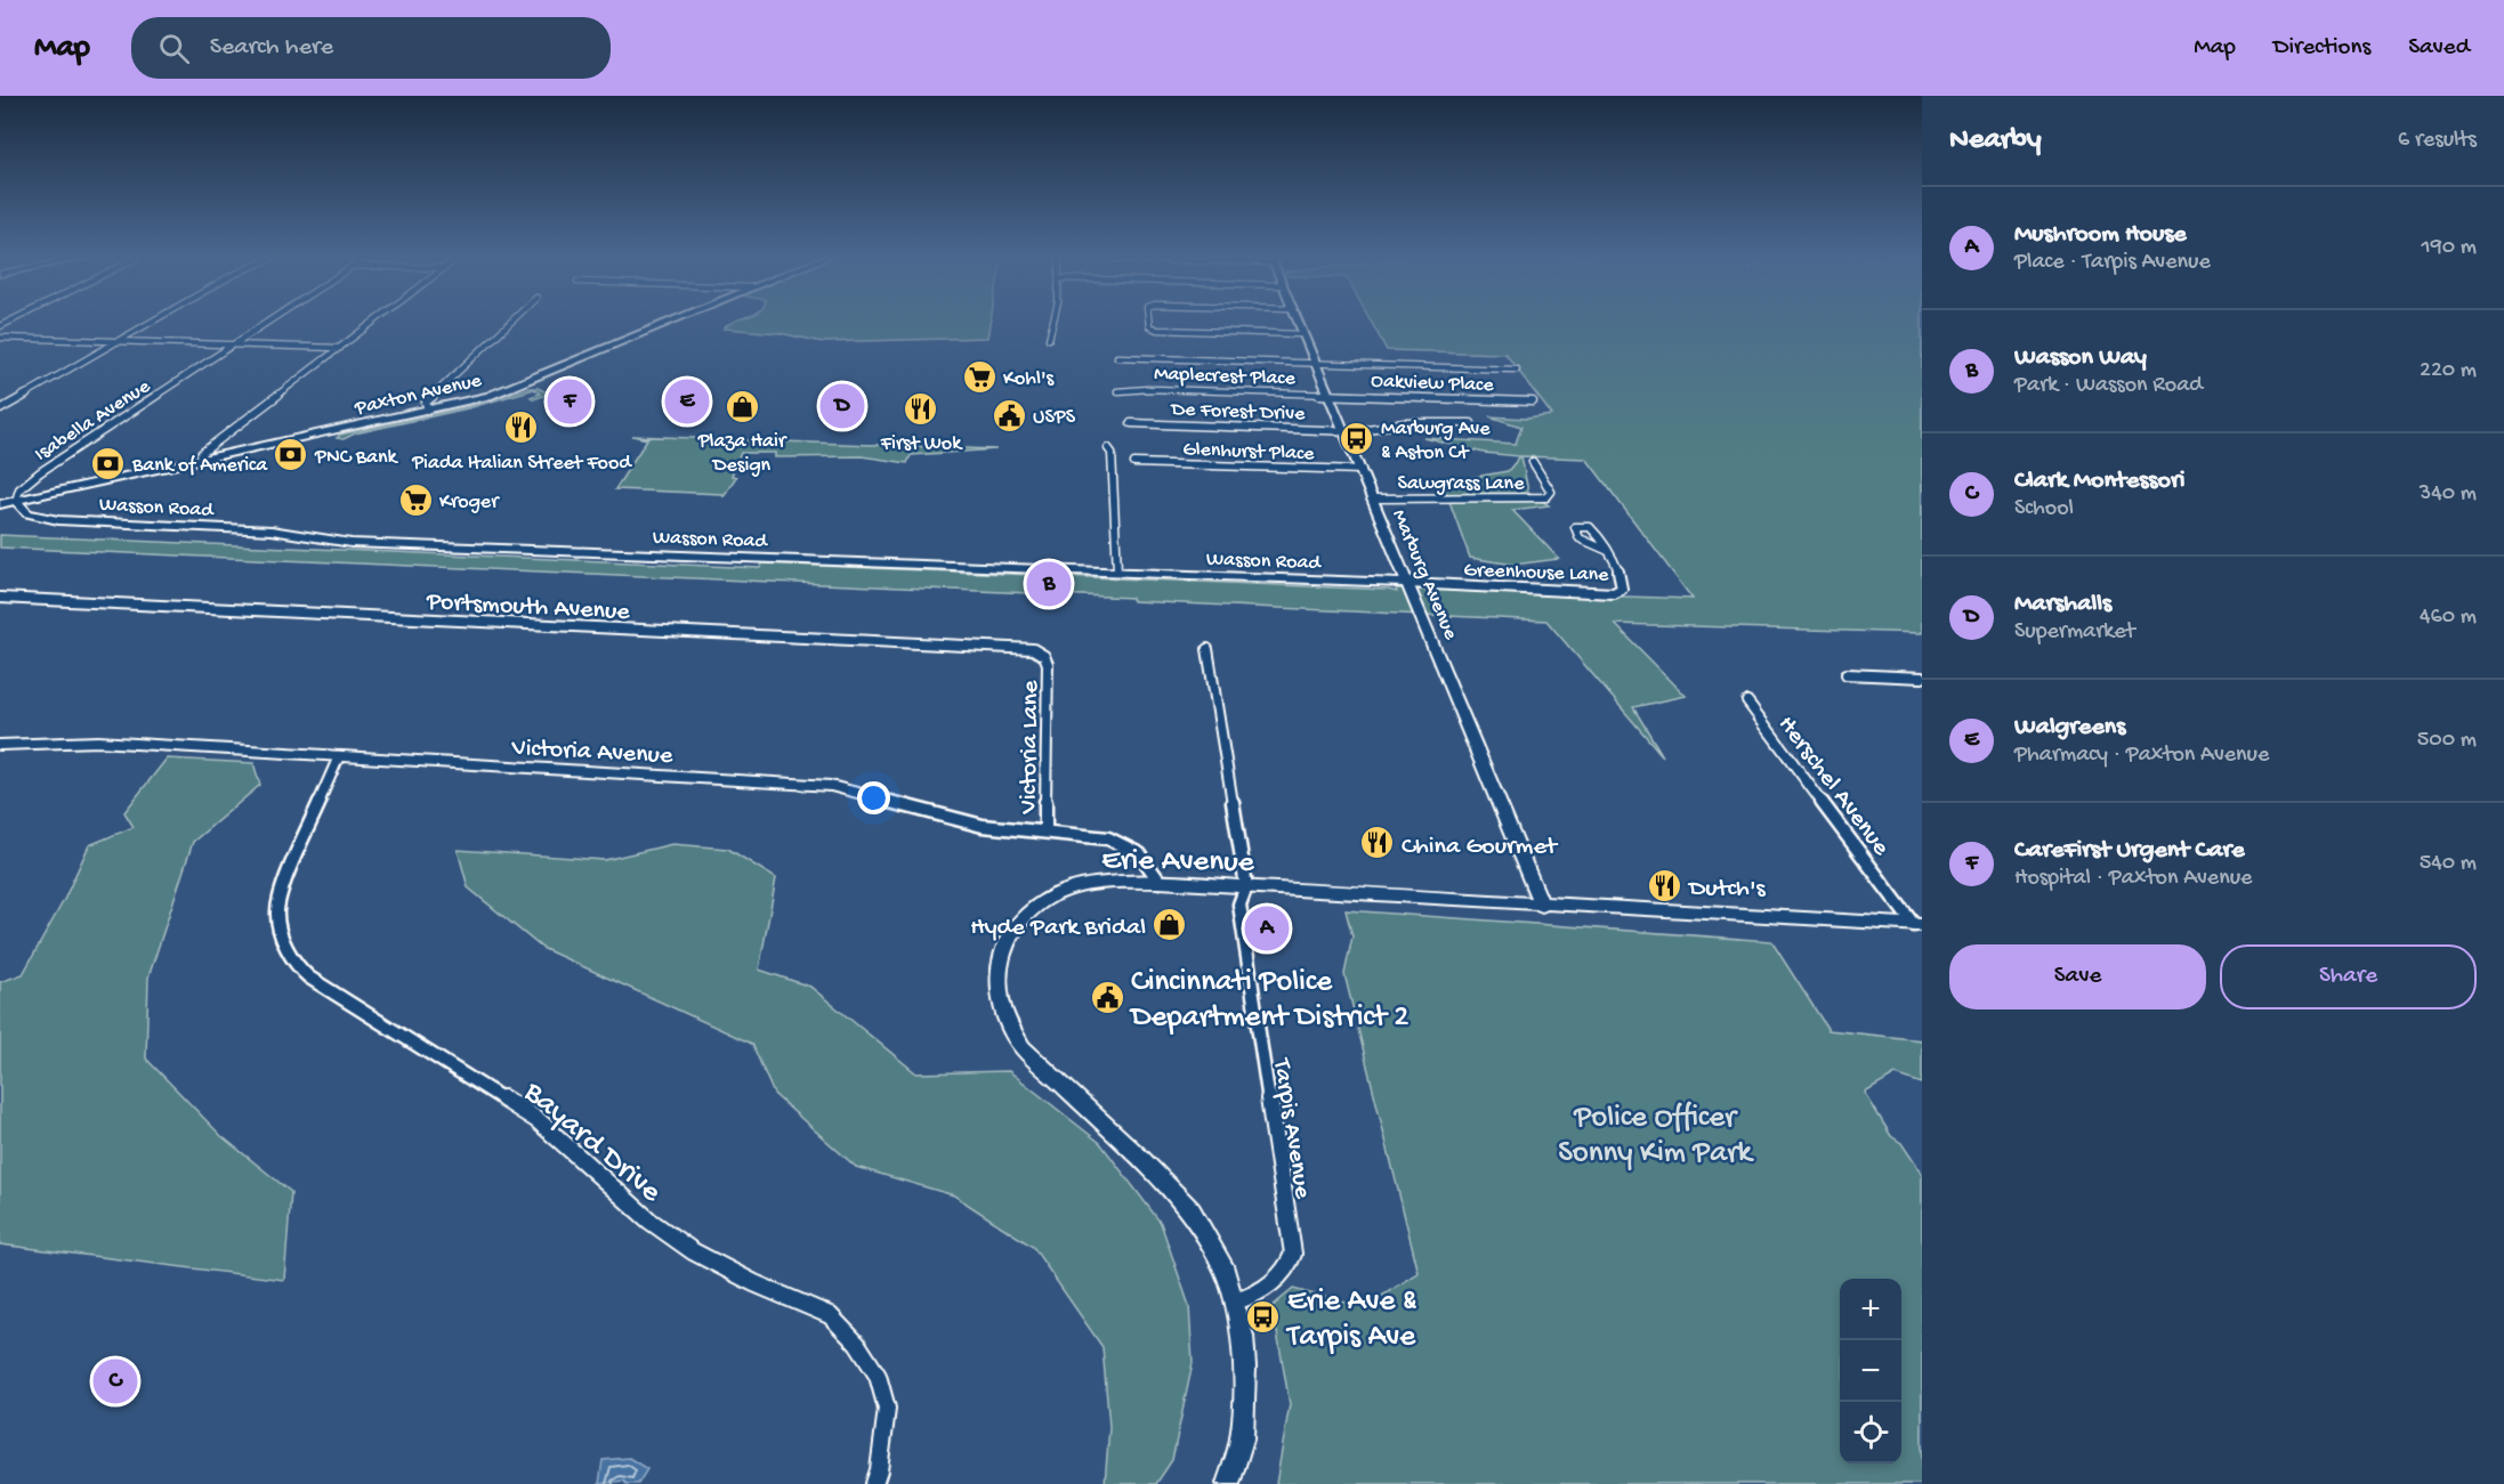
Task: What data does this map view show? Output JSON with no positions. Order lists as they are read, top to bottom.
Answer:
{
  "streets": {
    "street": [
      "Maplecrest Place",
      "Oakview Place",
      "Paxton Avenue",
      "De Forest Drive",
      "Isabella Avenue",
      "Glenhurst Place",
      "Sawgrass Lane",
      "Wasson Road",
      "Greenhouse Lane",
      "Marburg Avenue",
      "Portsmouth Avenue",
      "Victoria Lane",
      "Victoria Avenue",
      "Herschel Avenue",
      "Erie Avenue",
      "Tarpis Avenue",
      "Bayard Drive"
    ]
  },
  "crossings": [
    ["Maplecrest Place", "Oakview Place"],
    ["Maplecrest Place", "Marburg Avenue"],
    ["Oakview Place", "Marburg Avenue"],
    ["Paxton Avenue", "Isabella Avenue"],
    ["Paxton Avenue", "Wasson Road"],
    ["De Forest Drive", "Marburg Avenue"],
    ["Isabella Avenue", "Wasson Road"],
    ["Glenhurst Place", "Marburg Avenue"],
    ["Sawgrass Lane", "Marburg Avenue"],
    ["Wasson Road", "Greenhouse Lane"],
    ["Wasson Road", "Marburg Avenue"],
    ["Greenhouse Lane", "Marburg Avenue"],
    ["Marburg Avenue", "Erie Avenue"],
    ["Portsmouth Avenue", "Victoria Lane"],
    ["Victoria Lane", "Victoria Avenue"],
    ["Victoria Avenue", "Erie Avenue"],
    ["Victoria Avenue", "Bayard Drive"],
    ["Herschel Avenue", "Erie Avenue"],
    ["Erie Avenue", "Tarpis Avenue"]
  ],
  "parks": ["Police Officer Sonny Kim Park"],
  "places": {
    "supermarket": ["Kohl's", "Kroger"],
    "shop": ["Plaza Hair Design", "Hyde Park Bridal"],
    "restaurant": [
      "First Wok",
      "Piada Italian Street Food",
      "China Gourmet",
      "Dutch's"
    ],
    "public building": ["USPS", "Cincinnati Police Department District 2"],
    "bus stop": ["Marburg Ave & Aston Ct", "Erie Ave & Tarpis Ave"],
    "bank": ["PNC Bank", "Bank of America"]
  },
  "page": {
    "header": "Map",
    "search": "Search here",
    "nav": ["Map", "Directions", "Saved"],
    "heading": ["Nearby", "6 results"],
    "list": [
      {
        "mark": "A",
        "name": "Mushroom House",
        "note": "Place · Tarpis Avenue",
        "value": "190 m"
      },
      {
        "mark": "B",
        "name": "Wasson Way",
        "note": "Park · Wasson Road",
        "value": "220 m"
      },
      {
        "mark": "C",
        "name": "Clark Montessori",
        "note": "School",
        "value": "340 m"
      },
      {
        "mark": "D",
        "name": "Marshalls",
        "note": "Supermarket",
        "value": "460 m"
      },
      {
        "mark": "E",
        "name": "Walgreens",
        "note": "Pharmacy · Paxton Avenue",
        "value": "500 m"
      },
      {
        "mark": "F",
        "name": "CareFirst Urgent Care",
        "note": "Hospital · Paxton Avenue",
        "value": "540 m"
      }
    ],
    "pins": [
      "E",
      "F",
      "D",
      "B",
      "A",
      "C"
    ],
    "buttons": ["Save", "Share"],
    "map_buttons": ["+", "−"]
  }
}
